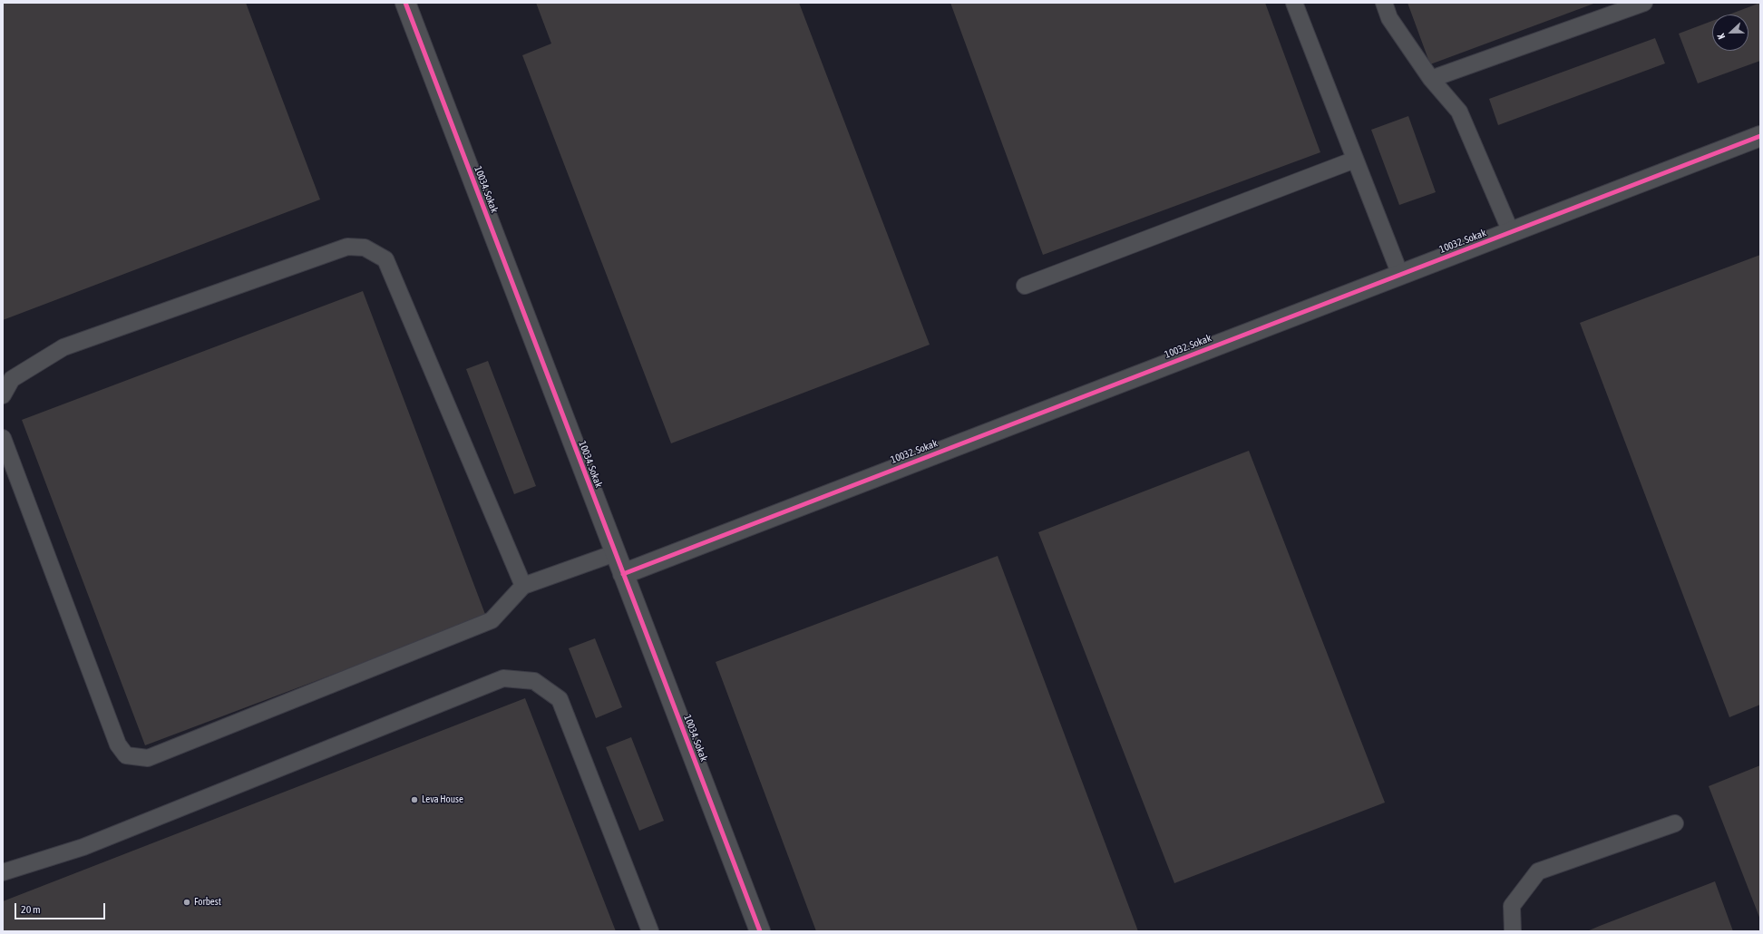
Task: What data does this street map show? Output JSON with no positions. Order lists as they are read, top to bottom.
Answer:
{
  "streets": {
    "street": ["10034. Sokak", "10032. Sokak"]
  },
  "crossings": [
    ["10034. Sokak", "10032. Sokak"]
  ],
  "places": ["Leva House", "Forbest"],
  "scale_bar": "20 m",
  "north": "left"
}
